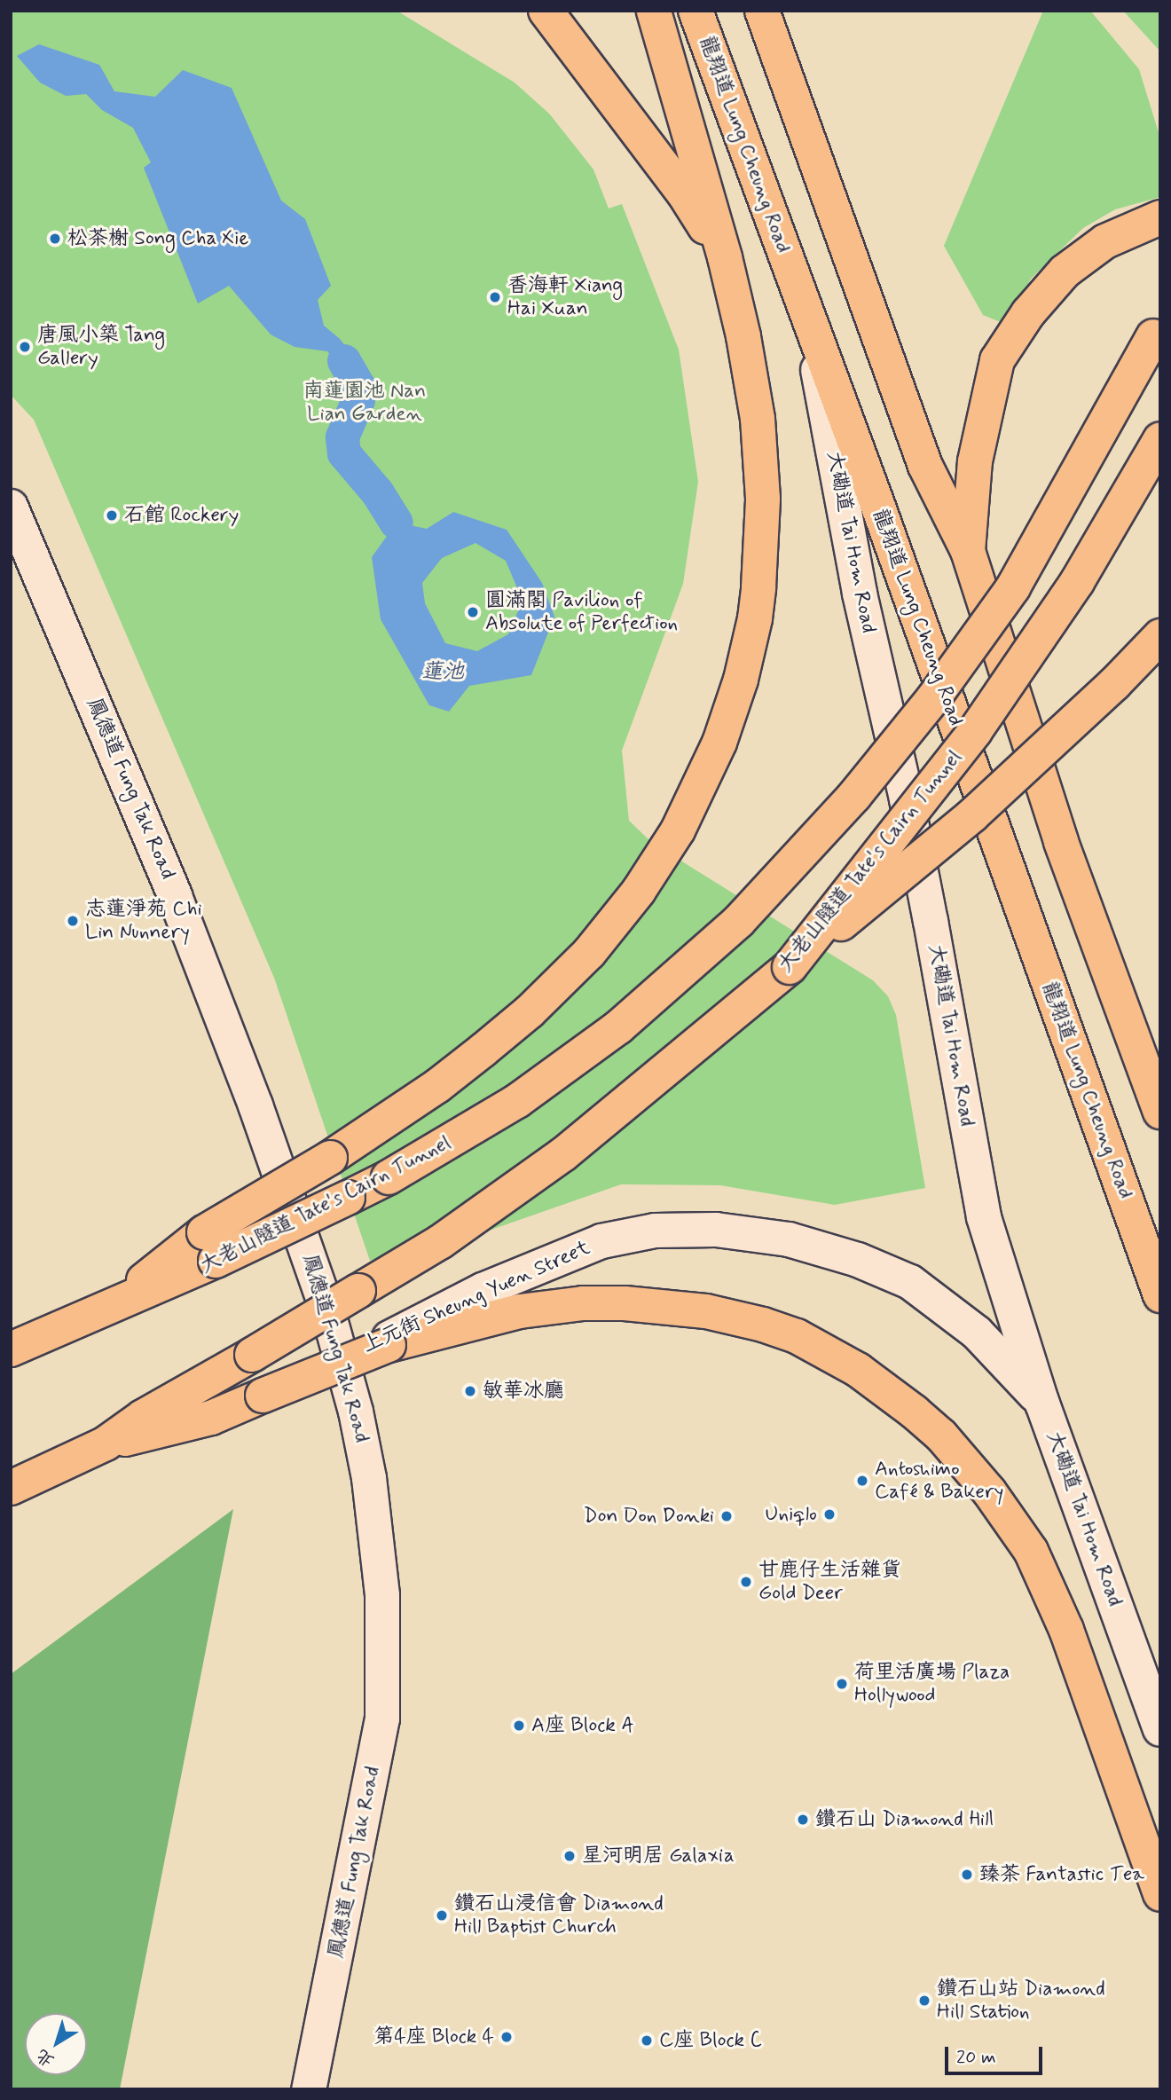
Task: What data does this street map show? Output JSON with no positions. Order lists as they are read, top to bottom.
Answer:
{
  "streets": {
    "highway": ["龍翔道 Lung Cheung Road", "大老山隧道 Tate's Cairn Tunnel"],
    "main road": ["大磡道 Tai Hom Road", "鳳德道 Fung Tak Road", "上元街 Sheung Yuen Street"]
  },
  "crossings": [
    ["龍翔道 Lung Cheung Road", "大磡道 Tai Hom Road"],
    ["大磡道 Tai Hom Road", "上元街 Sheung Yuen Street"],
    ["鳳德道 Fung Tak Road", "上元街 Sheung Yuen Street"]
  ],
  "water": ["蓮池"],
  "parks": ["南蓮園池 Nan Lian Garden"],
  "places": [
    "松茶榭 Song Cha Xie",
    "香海軒 Xiang Hai Xuan",
    "唐風小築 Tang Gallery",
    "石館 Rockery",
    "圓滿閣 Pavilion of Absolute of Perfection",
    "志蓮淨苑 Chi Lin Nunnery",
    "敏華冰廳",
    "Antoshimo Café & Bakery",
    "Uniqlo",
    "Don Don Donki",
    "甘鹿仔生活雜貨 Gold Deer",
    "荷里活廣場 Plaza Hollywood",
    "A座 Block A",
    "鑽石山 Diamond Hill",
    "星河明居 Galaxia",
    "臻茶 Fantastic Tea",
    "鑽石山浸信會 Diamond Hill Baptist Church",
    "鑽石山站 Diamond Hill Station",
    "第4座 Block 4",
    "C座 Block C"
  ],
  "scale_bar": "20 m",
  "north": "bottom left"
}
